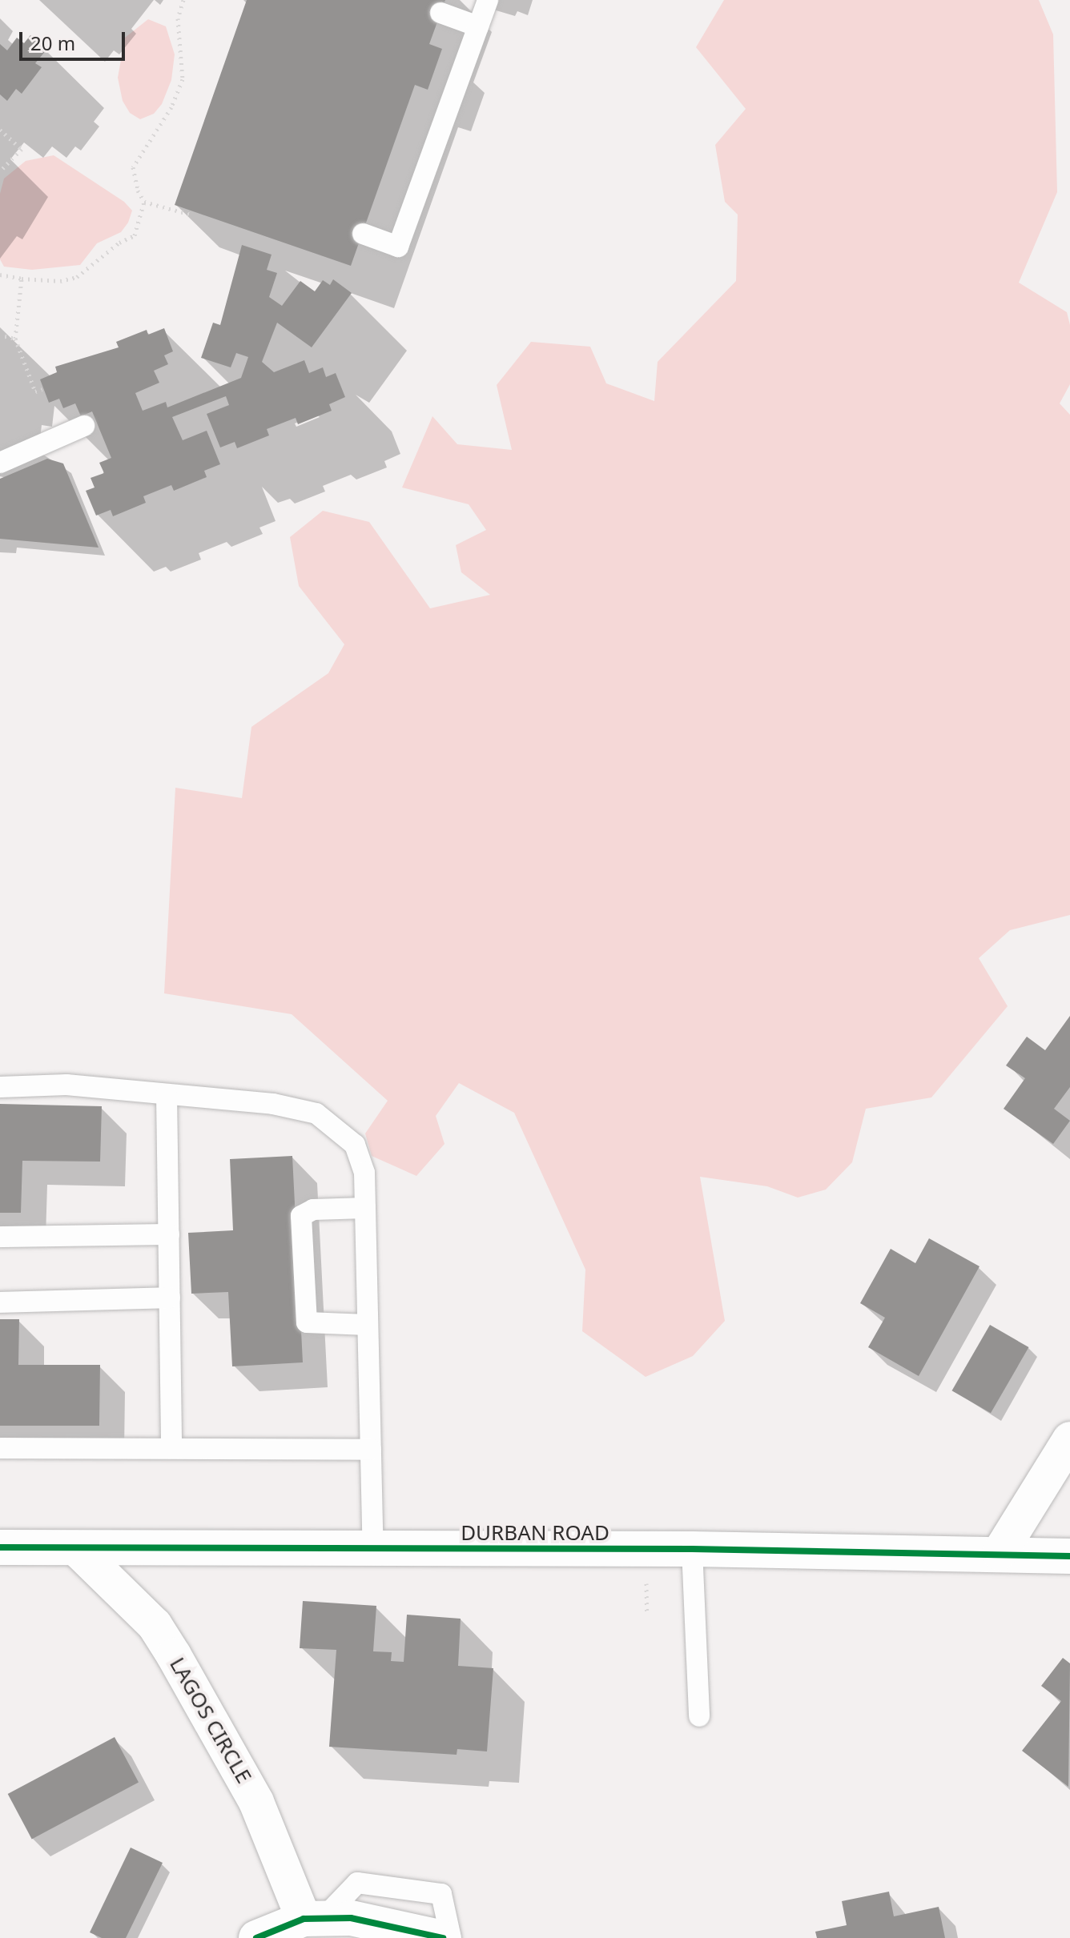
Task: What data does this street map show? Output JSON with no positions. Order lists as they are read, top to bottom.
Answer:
{
  "streets": {
    "street": ["DURBAN ROAD", "LAGOS CIRCLE"]
  },
  "crossings": [
    ["DURBAN ROAD", "LAGOS CIRCLE"]
  ],
  "scale_bar": "20 m"
}
